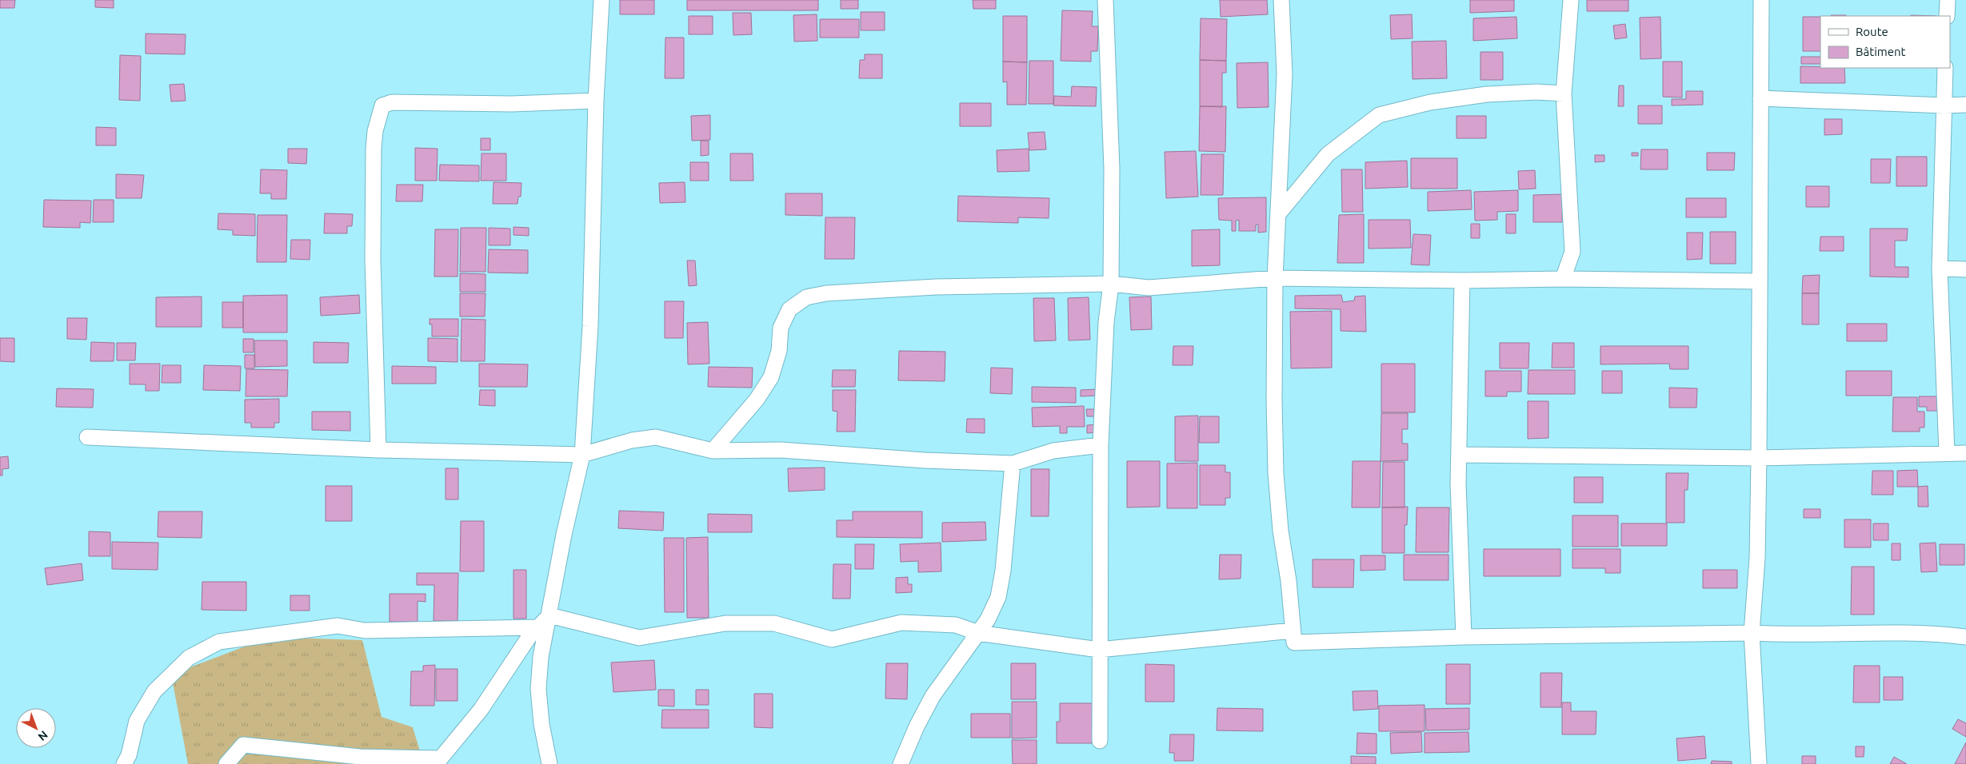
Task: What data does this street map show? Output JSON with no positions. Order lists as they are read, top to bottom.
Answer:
{
  "legend": ["Route", "Bâtiment"],
  "north": "bottom right"
}
